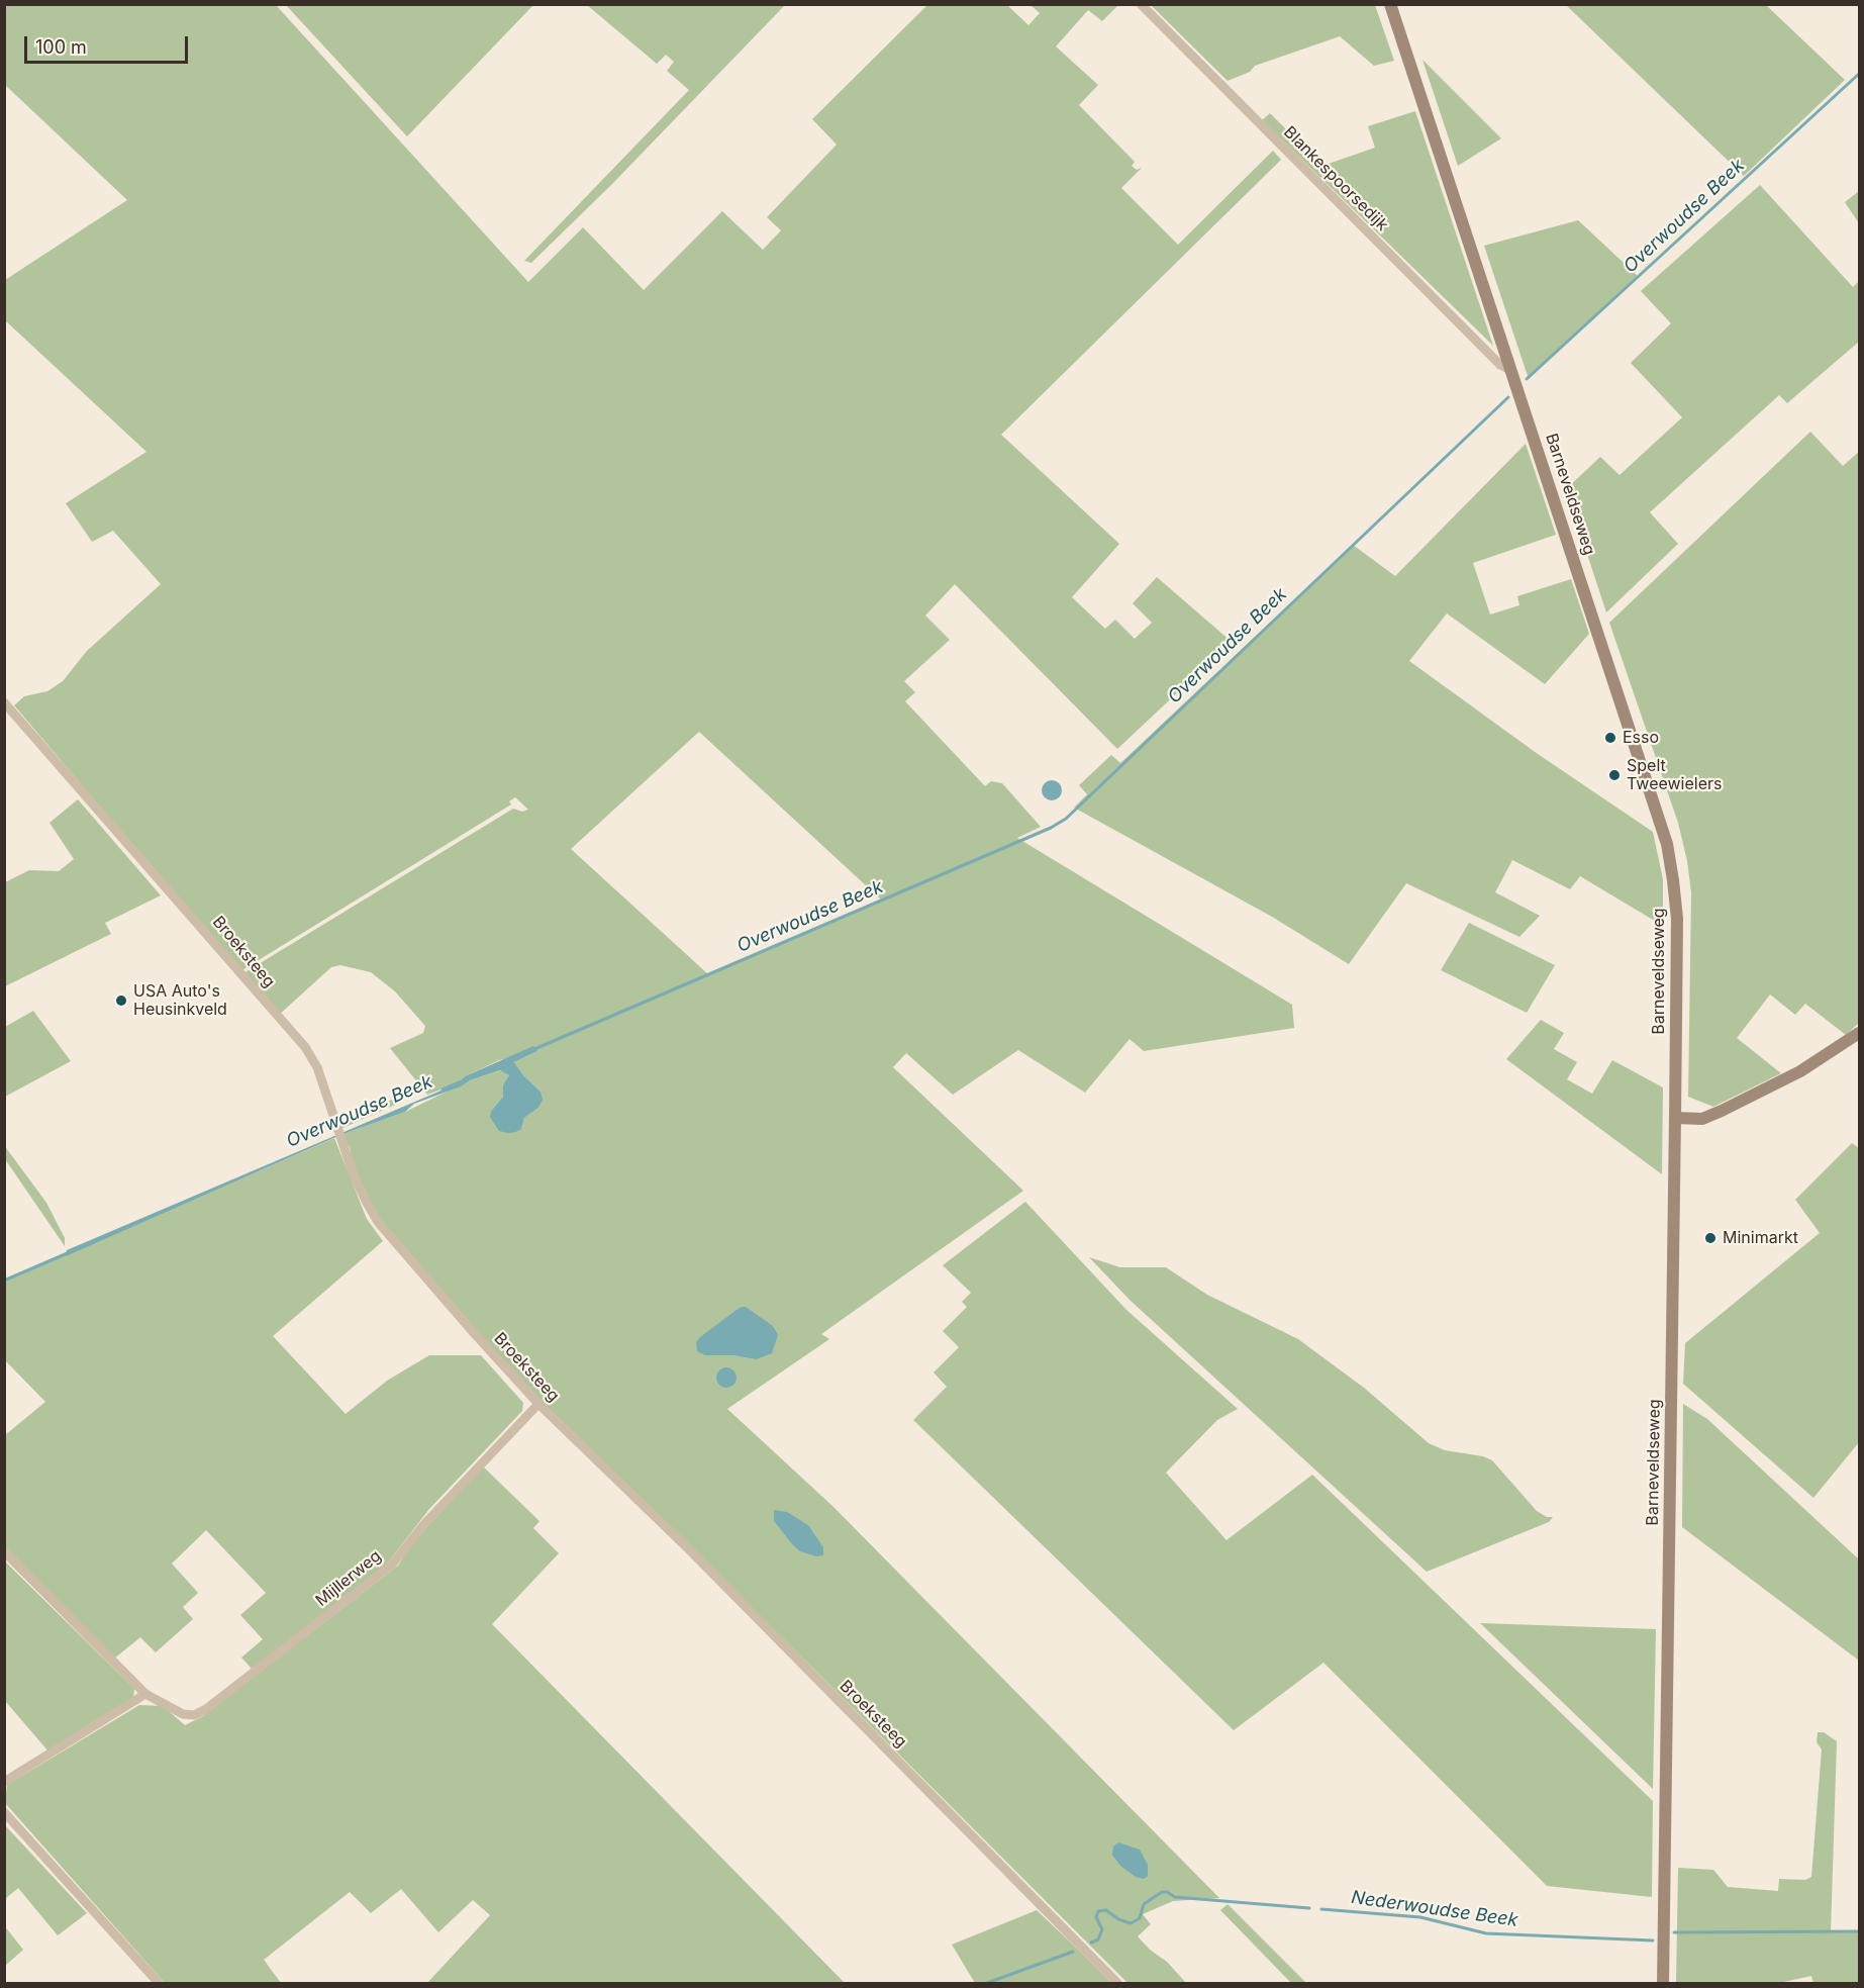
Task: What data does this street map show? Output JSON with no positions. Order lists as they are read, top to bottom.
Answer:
{
  "streets": {
    "main road": ["Barneveldseweg"],
    "street": ["Blankespoorsedijk", "Broeksteeg", "Mijllerweg"]
  },
  "crossings": [
    ["Blankespoorsedijk", "Barneveldseweg"],
    ["Broeksteeg", "Mijllerweg"]
  ],
  "water": ["Overwoudse Beek", "Nederwoudse Beek"],
  "places": [
    "Esso",
    "Spelt Tweewielers",
    "USA Auto's Heusinkveld",
    "Minimarkt"
  ],
  "scale_bar": "100 m"
}
